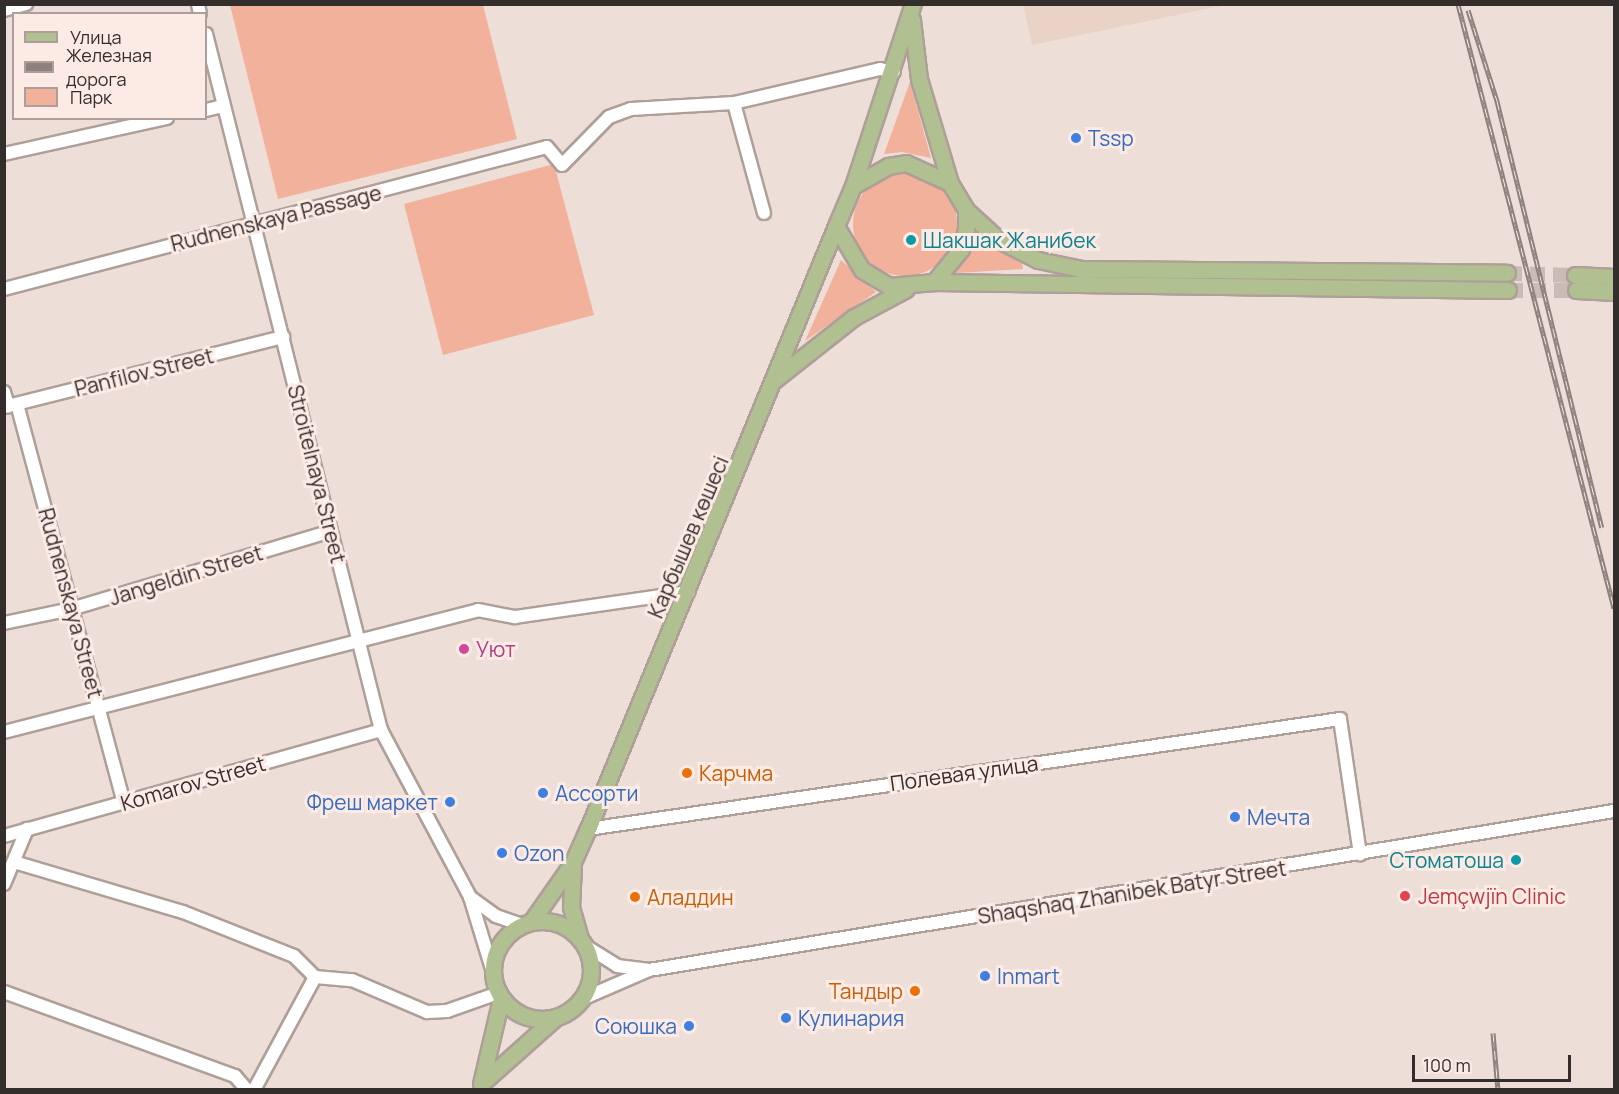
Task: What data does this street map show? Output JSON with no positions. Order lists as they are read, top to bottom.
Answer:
{
  "streets": {
    "main road": ["Карбышев көшесі"],
    "street": [
      "Rudnenskaya Passage",
      "Panfilov Street",
      "Stroitelnaya Street",
      "Jangeldin Street",
      "Rudnenskaya Street",
      "Полевая улица",
      "Komarov Street",
      "Shaqshaq Zhanibek Batyr Street"
    ]
  },
  "crossings": [
    ["Rudnenskaya Passage", "Stroitelnaya Street"],
    ["Panfilov Street", "Stroitelnaya Street"],
    ["Panfilov Street", "Rudnenskaya Street"],
    ["Stroitelnaya Street", "Jangeldin Street"],
    ["Stroitelnaya Street", "Komarov Street"],
    ["Карбышев көшесі", "Полевая улица"],
    ["Jangeldin Street", "Rudnenskaya Street"],
    ["Rudnenskaya Street", "Komarov Street"],
    ["Полевая улица", "Shaqshaq Zhanibek Batyr Street"]
  ],
  "places": [
    "Tssp",
    "Шакшак Жанибек",
    "Уют",
    "Карчма",
    "Ассорти",
    "Фреш маркет",
    "Мечта",
    "Ozon",
    "Стоматоша",
    "Jemçwjïn Clinic",
    "Аладдин",
    "Inmart",
    "Тандыр",
    "Кулинария",
    "Союшка"
  ],
  "legend": ["Улица", "Железная дорога", "Парк"],
  "scale_bar": "100 m"
}
